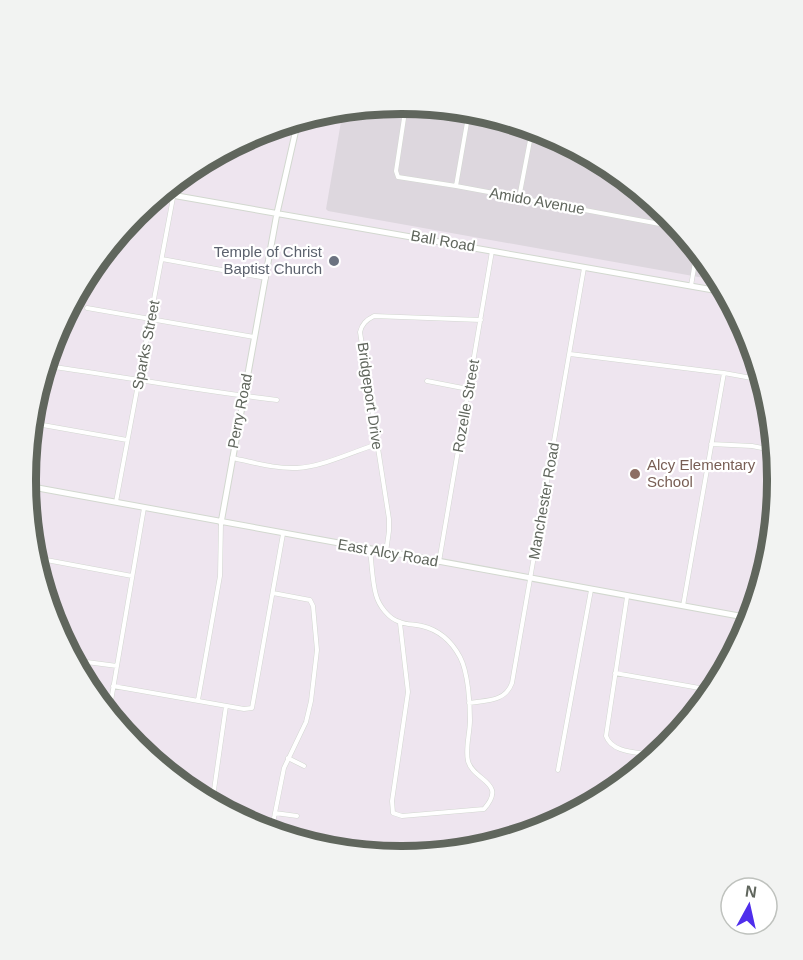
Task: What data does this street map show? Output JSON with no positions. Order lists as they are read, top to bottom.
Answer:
{
  "streets": {
    "street": [
      "Amido Avenue",
      "Ball Road",
      "Sparks Street",
      "Bridgeport Drive",
      "Rozelle Street",
      "Perry Road",
      "Manchester Road",
      "East Alcy Road"
    ]
  },
  "crossings": [
    ["Ball Road", "Sparks Street"],
    ["Ball Road", "Rozelle Street"],
    ["Ball Road", "Perry Road"],
    ["Ball Road", "Manchester Road"],
    ["Sparks Street", "East Alcy Road"],
    ["Bridgeport Drive", "Rozelle Street"],
    ["Bridgeport Drive", "East Alcy Road"],
    ["Rozelle Street", "East Alcy Road"],
    ["Perry Road", "East Alcy Road"],
    ["Manchester Road", "East Alcy Road"]
  ],
  "places": ["Temple of Christ Baptist Church", "Alcy Elementary School"],
  "north": "top"
}
